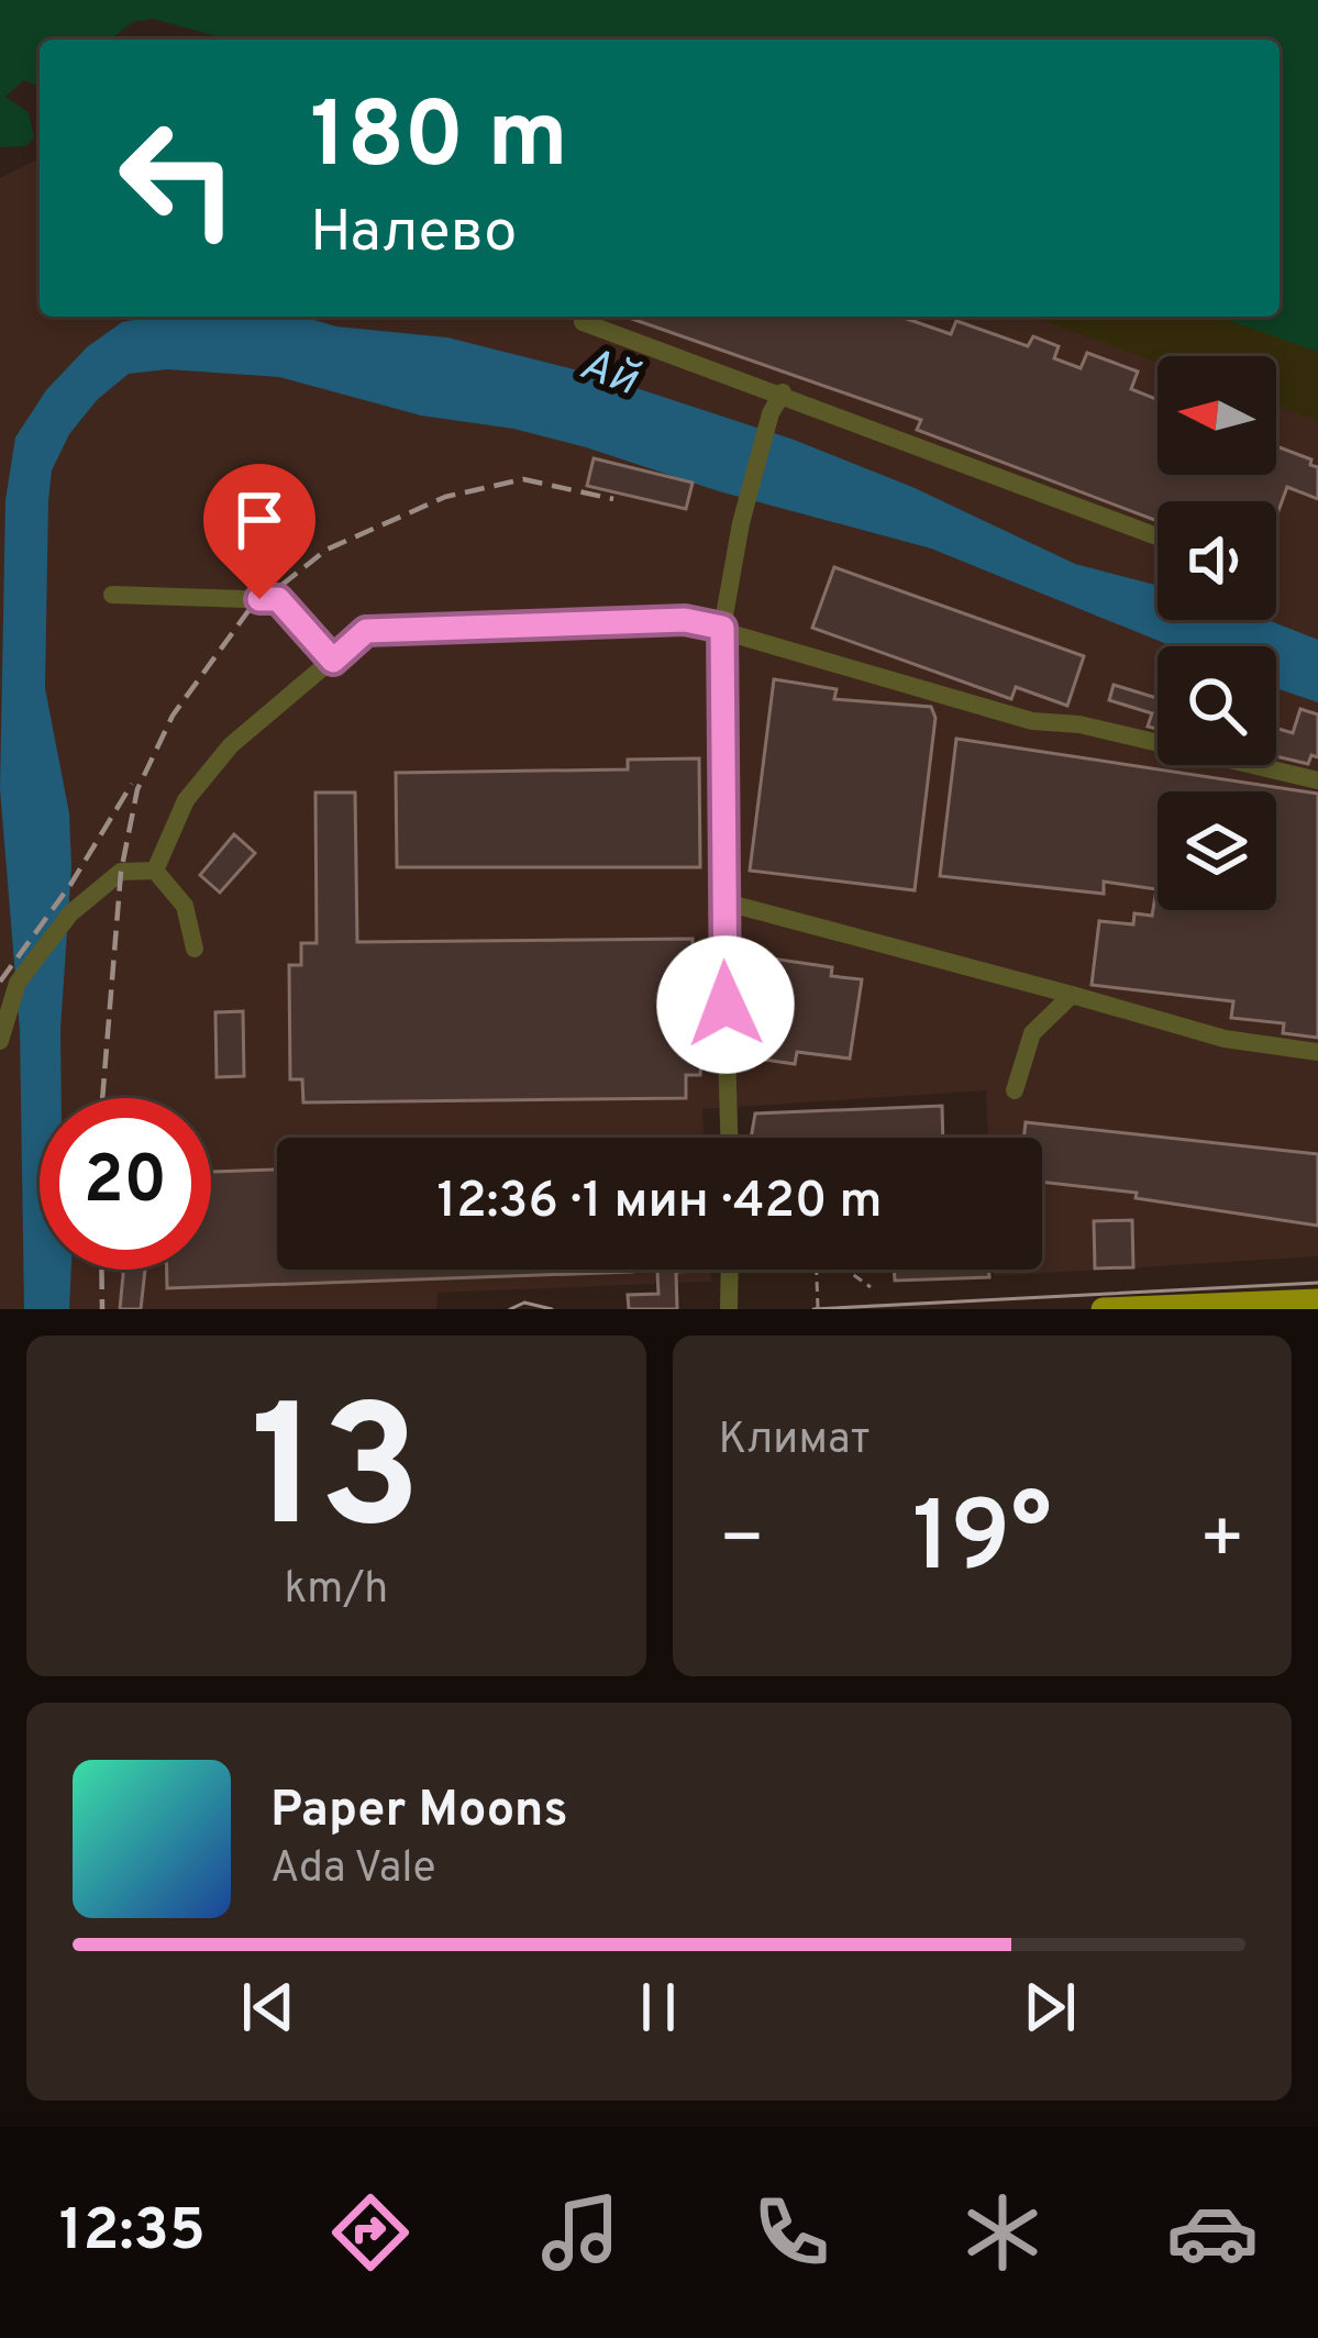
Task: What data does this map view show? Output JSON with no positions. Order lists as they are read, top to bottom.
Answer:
{
  "water": ["Ай"],
  "north": "left",
  "page": {
    "turn": ["180 m", "Налево"],
    "limit": "20",
    "trip": "12:36 · 1 мин · 420 m",
    "tile": [
      ["13", "km/h"],
      "Климат"
    ],
    "heat": ["−", "19°", "+"],
    "song": ["Paper Moons", "Ada Vale"],
    "tabs": "12:35"
  }
}
